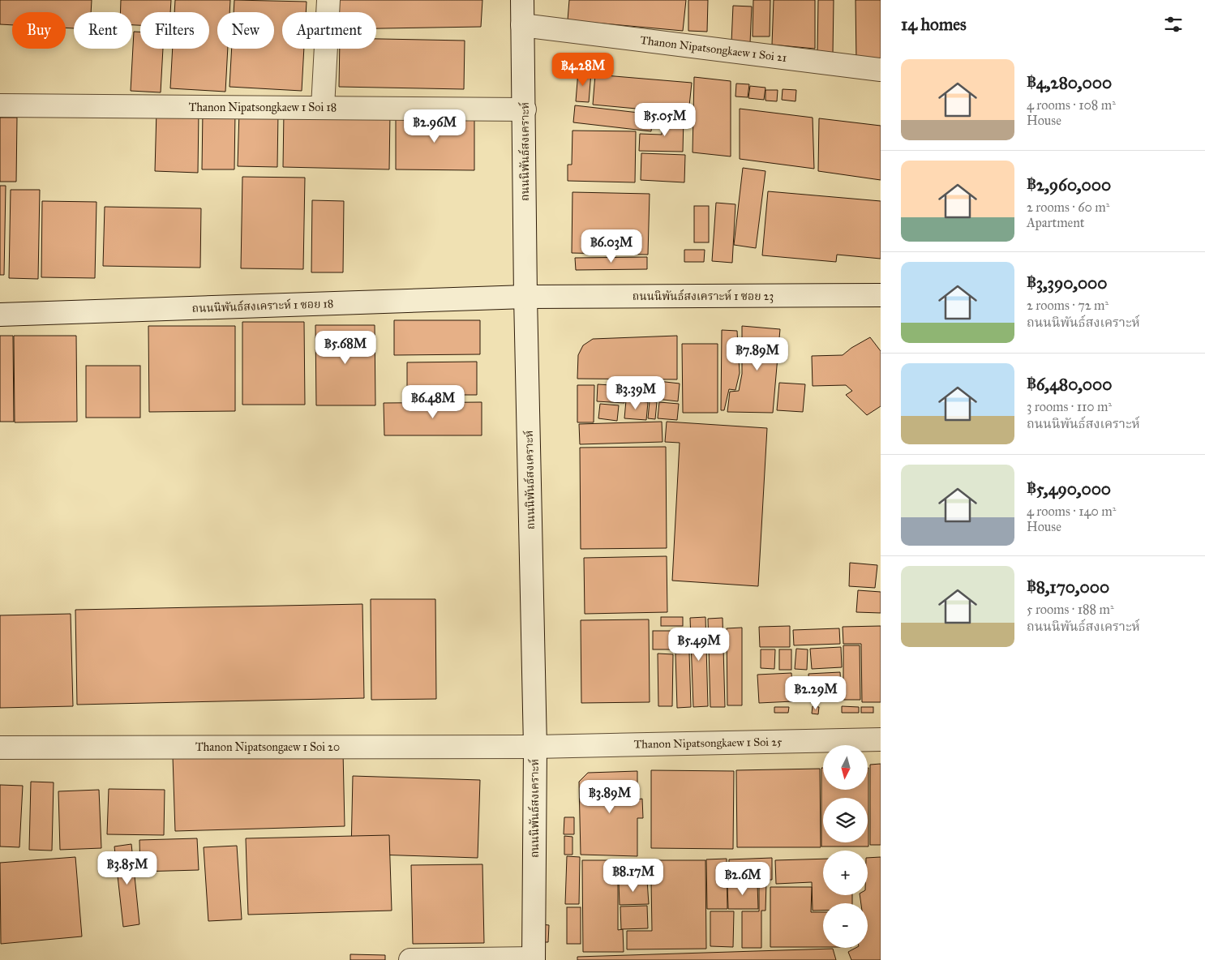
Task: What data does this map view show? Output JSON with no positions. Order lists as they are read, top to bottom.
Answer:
{
  "streets": {
    "street": [
      "Thanon Nipatsongkaew 1 Soi 21",
      "Thanon Nipatsongkaew 1 Soi 18",
      "ถนนนิพันธ์สงเคราะห์",
      "ถนนนิพันธ์สงเคราะห์ 1 ซอย 23",
      "ถนนนิพันธ์สงเคราะห์ 1 ซอย 18",
      "Thanon Nipatsongkaew 1 Soi 25",
      "Thanon Nipatsongaew 1 Soi 20"
    ]
  },
  "crossings": [
    ["Thanon Nipatsongkaew 1 Soi 21", "ถนนนิพันธ์สงเคราะห์"],
    ["Thanon Nipatsongkaew 1 Soi 18", "ถนนนิพันธ์สงเคราะห์"],
    ["ถนนนิพันธ์สงเคราะห์", "ถนนนิพันธ์สงเคราะห์ 1 ซอย 23"],
    ["ถนนนิพันธ์สงเคราะห์", "ถนนนิพันธ์สงเคราะห์ 1 ซอย 18"],
    ["ถนนนิพันธ์สงเคราะห์", "Thanon Nipatsongkaew 1 Soi 25"],
    ["ถนนนิพันธ์สงเคราะห์", "Thanon Nipatsongaew 1 Soi 20"],
    ["ถนนนิพันธ์สงเคราะห์ 1 ซอย 23", "ถนนนิพันธ์สงเคราะห์ 1 ซอย 18"],
    ["Thanon Nipatsongkaew 1 Soi 25", "Thanon Nipatsongaew 1 Soi 20"]
  ],
  "north": "bottom",
  "page": {
    "heading": "14 homes",
    "chip": [
      "Buy",
      "Rent",
      "Filters",
      "New",
      "Apartment"
    ],
    "list": [
      {
        "name": "฿4,280,000",
        "note": "4 rooms · 108 m² · House"
      },
      {
        "name": "฿2,960,000",
        "note": "2 rooms · 60 m² · Apartment"
      },
      {
        "name": "฿3,390,000",
        "note": "2 rooms · 72 m² · ถนนนิพันธ์สงเคราะห์"
      },
      {
        "name": "฿6,480,000",
        "note": "3 rooms · 110 m² · ถนนนิพันธ์สงเคราะห์"
      },
      {
        "name": "฿5,490,000",
        "note": "4 rooms · 140 m² · House"
      },
      {
        "name": "฿8,170,000",
        "note": "5 rooms · 188 m² · ถนนนิพันธ์สงเคราะห์"
      }
    ],
    "price": [
      "฿4.28M",
      "฿5.05M",
      "฿2.96M",
      "฿6.03M",
      "฿5.68M",
      "฿7.89M",
      "฿3.39M",
      "฿6.48M",
      "฿5.49M",
      "฿2.29M",
      "฿3.89M",
      "฿3.85M",
      "฿8.17M",
      "฿2.6M"
    ],
    "map_buttons": ["+", "−"]
  }
}
